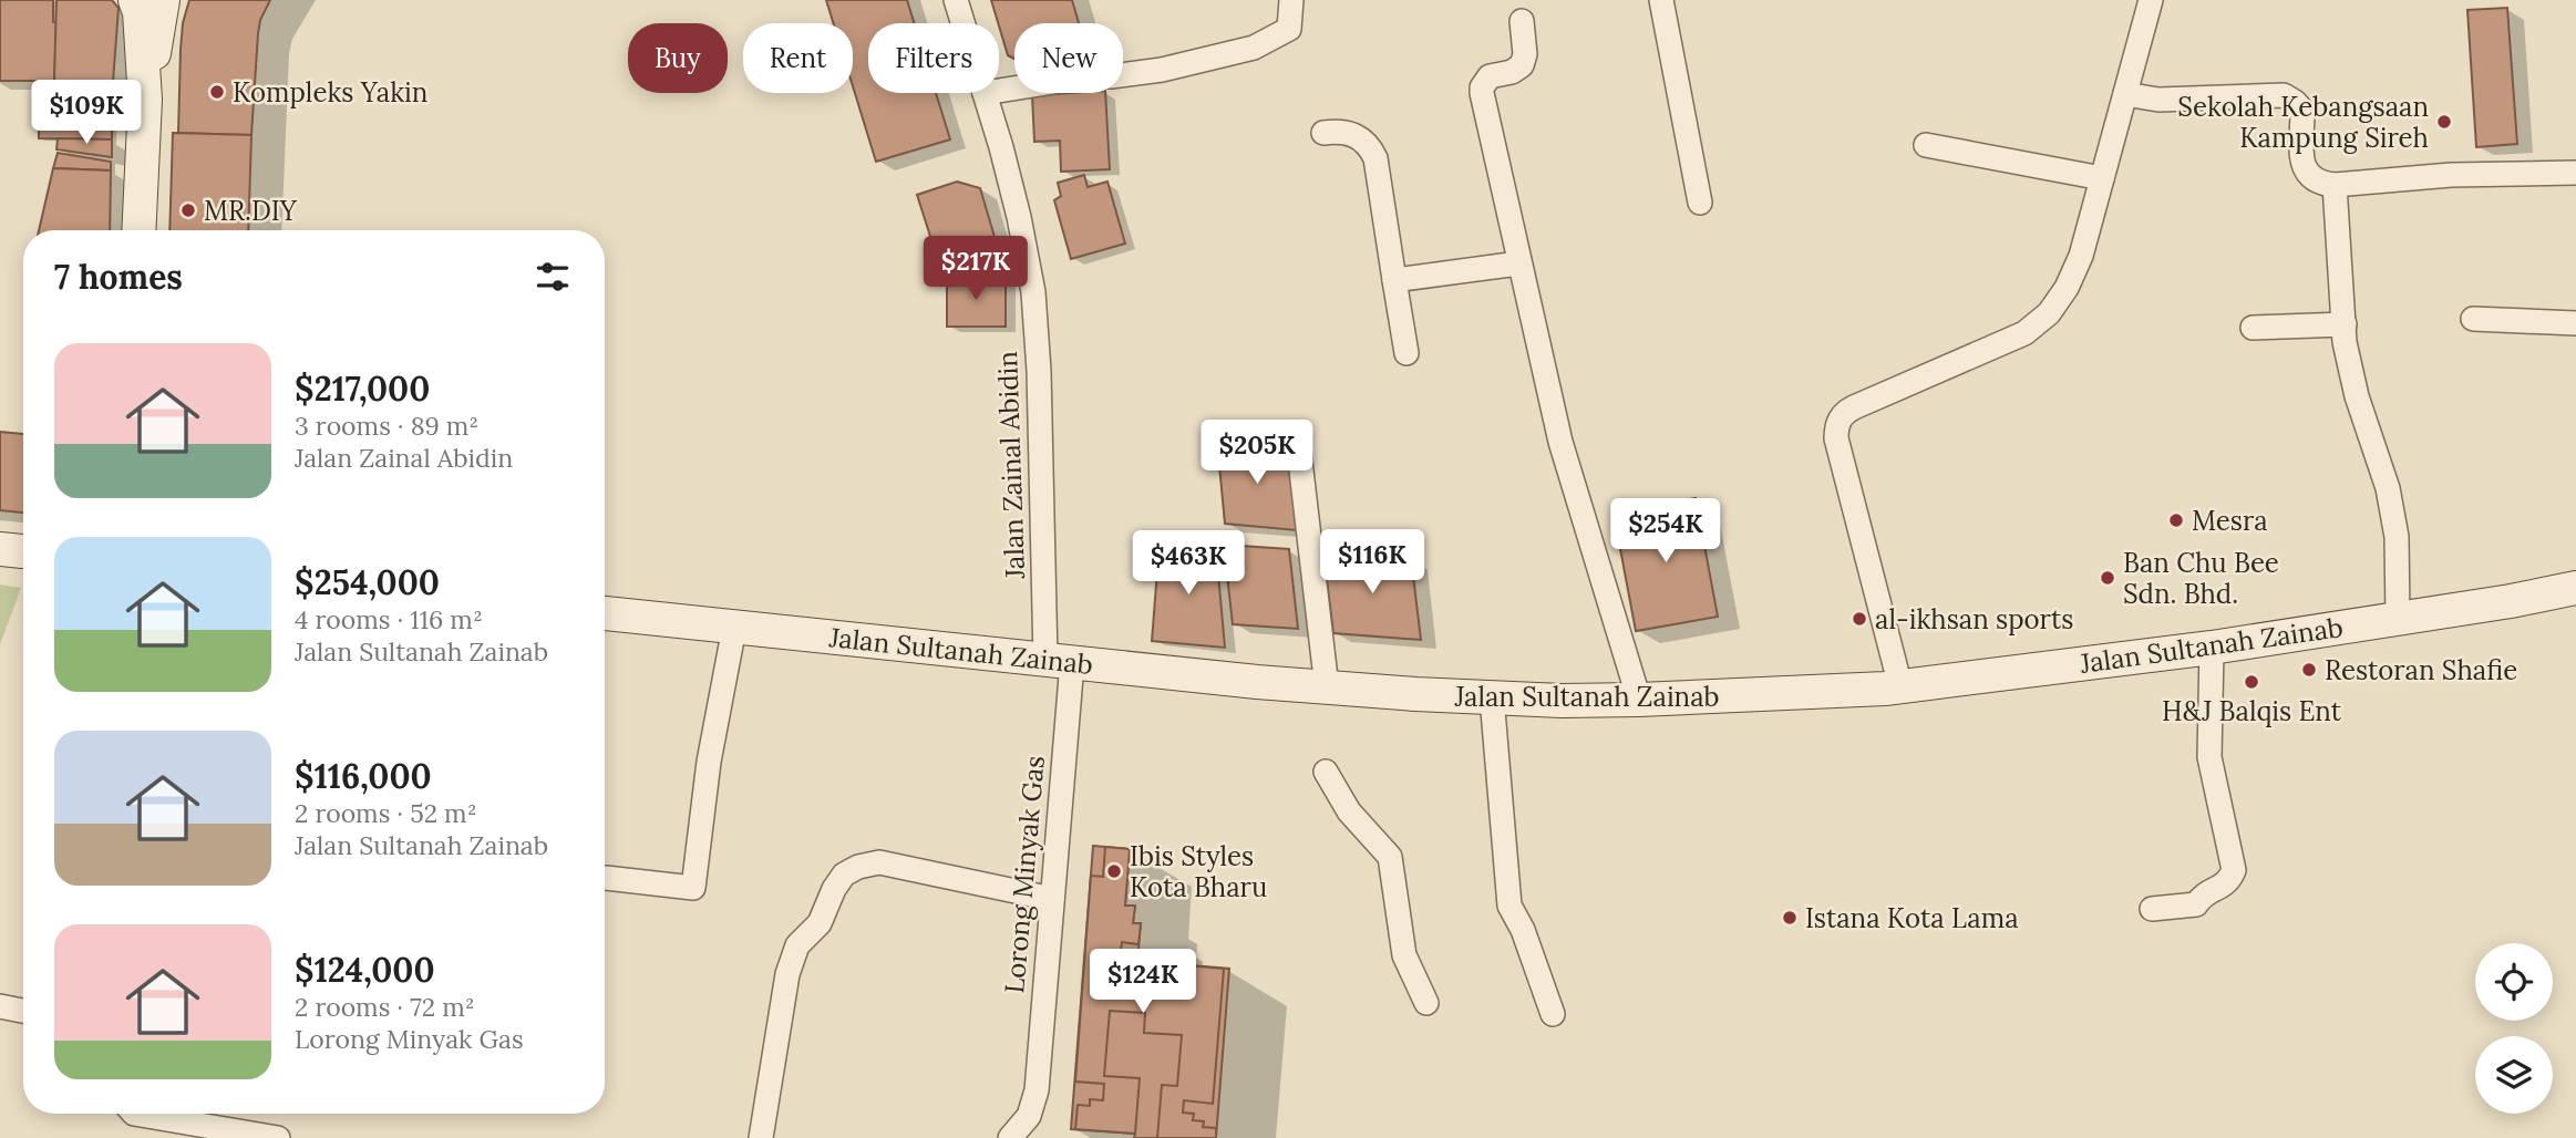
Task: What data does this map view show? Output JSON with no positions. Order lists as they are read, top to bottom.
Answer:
{
  "streets": {
    "main road": ["Jalan Sultanah Zainab"],
    "street": ["Jalan Zainal Abidin", "Lorong Minyak Gas"]
  },
  "crossings": [
    ["Jalan Zainal Abidin", "Jalan Sultanah Zainab"],
    ["Jalan Zainal Abidin", "Lorong Minyak Gas"],
    ["Jalan Sultanah Zainab", "Lorong Minyak Gas"]
  ],
  "places": [
    "Kompleks Yakin",
    "Sekolah Kebangsaan Kampung Sireh",
    "MR.DIY",
    "Mesra",
    "Ban Chu Bee Sdn. Bhd.",
    "al-ikhsan sports",
    "Restoran Shafie",
    "H&J Balqis Ent",
    "Ibis Styles Kota Bharu",
    "Istana Kota Lama"
  ],
  "page": {
    "chip": [
      "Buy",
      "Rent",
      "Filters",
      "New"
    ],
    "price": [
      "$109K",
      "$217K",
      "$205K",
      "$254K",
      "$116K",
      "$463K",
      "$124K"
    ],
    "heading": "7 homes",
    "list": [
      {
        "name": "$217,000",
        "note": "3 rooms · 89 m² · Jalan Zainal Abidin"
      },
      {
        "name": "$254,000",
        "note": "4 rooms · 116 m² · Jalan Sultanah Zainab"
      },
      {
        "name": "$116,000",
        "note": "2 rooms · 52 m² · Jalan Sultanah Zainab"
      },
      {
        "name": "$124,000",
        "note": "2 rooms · 72 m² · Lorong Minyak Gas"
      }
    ]
  }
}
